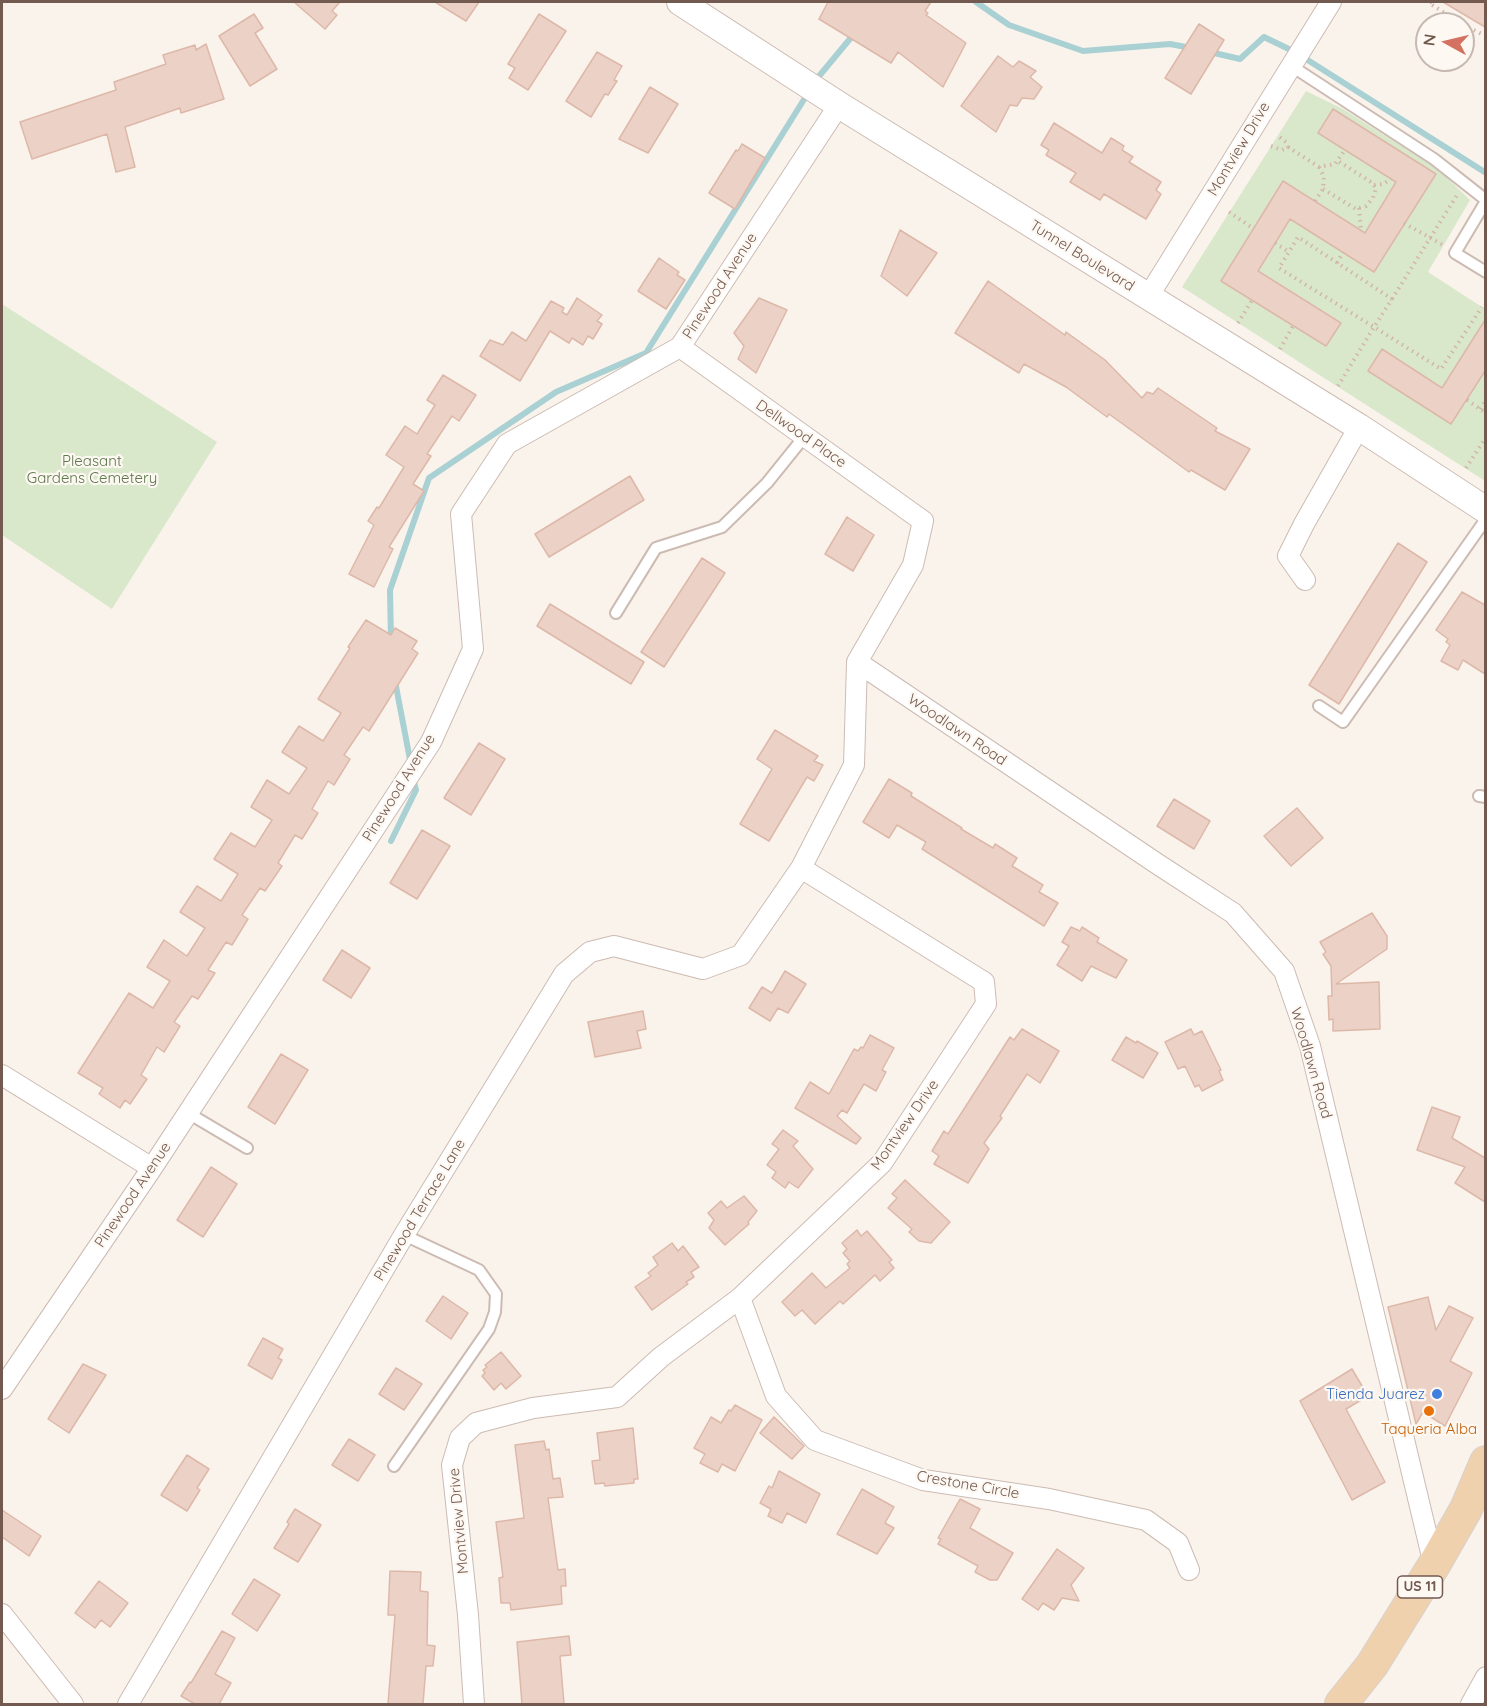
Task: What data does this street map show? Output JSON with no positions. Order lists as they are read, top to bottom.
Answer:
{
  "streets": {
    "main road": ["US 11"],
    "street": [
      "Montview Drive",
      "Tunnel Boulevard",
      "Pinewood Avenue",
      "Dellwood Place",
      "Woodlawn Road",
      "Pinewood Terrace Lane",
      "Crestone Circle"
    ]
  },
  "crossings": [
    ["Montview Drive", "Tunnel Boulevard"],
    ["Montview Drive", "Pinewood Terrace Lane"],
    ["Montview Drive", "Crestone Circle"],
    ["Tunnel Boulevard", "Pinewood Avenue"],
    ["Pinewood Avenue", "Dellwood Place"],
    ["Dellwood Place", "Woodlawn Road"],
    ["Woodlawn Road", "US 11"]
  ],
  "parks": ["Pleasant Gardens Cemetery"],
  "places": ["Tienda Juarez", "Taqueria Alba"],
  "north": "left"
}
